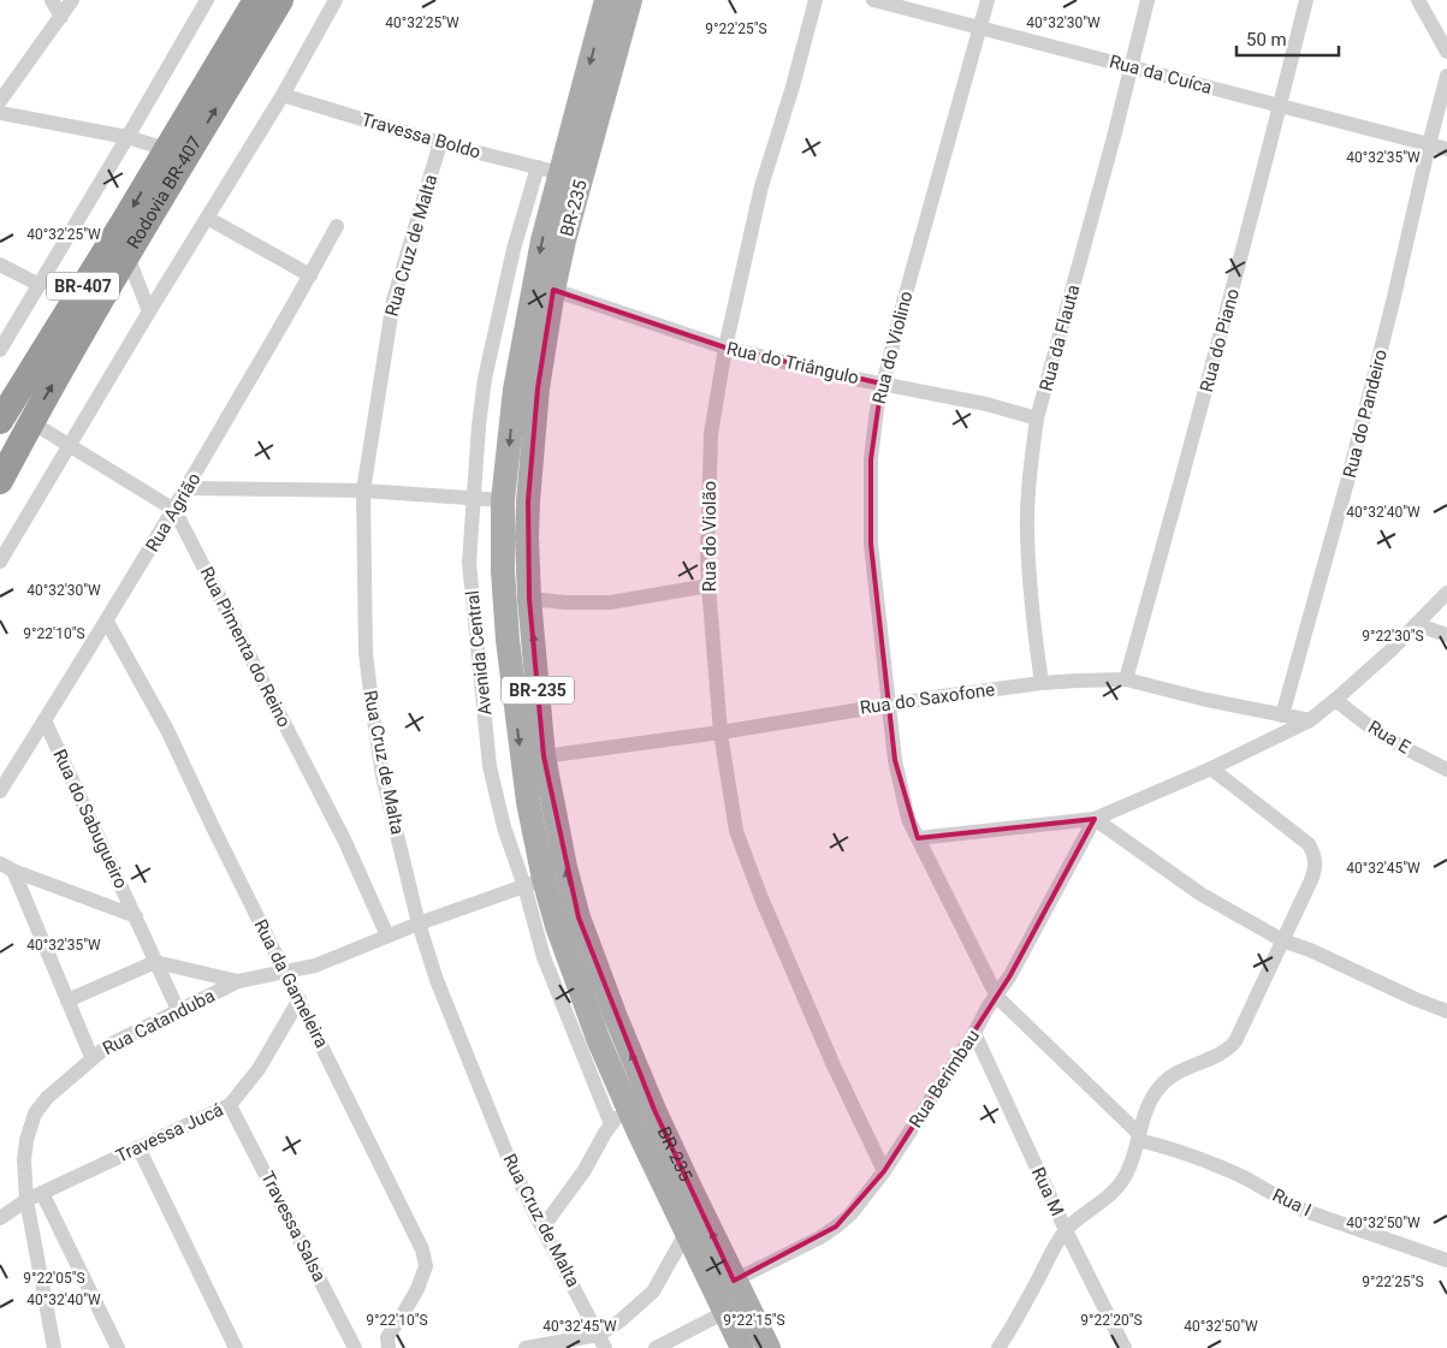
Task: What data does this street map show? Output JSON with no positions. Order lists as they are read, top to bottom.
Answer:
{
  "streets": {
    "highway": ["Rodovia BR-407", "BR-407"],
    "main road": ["BR-235"],
    "street": [
      "Rua da Cuíca",
      "Travessa Boldo",
      "Rua Cruz de Malta",
      "Rua da Flauta",
      "Rua do Piano",
      "Rua do Violino",
      "Rua do Triângulo",
      "Rua do Pandeiro",
      "Rua Agrião",
      "Rua do Violão",
      "Rua Pimenta do Reino",
      "Avenida Central",
      "Rua do Saxofone",
      "Rua E",
      "Rua do Sabugueiro",
      "Rua da Gameleira",
      "Rua Catanduba",
      "Rua Berimbau",
      "Travessa Jucá",
      "Rua M",
      "Rua I",
      "Travessa Salsa"
    ]
  },
  "crossings": [
    ["Rua da Cuíca", "Rua da Flauta"],
    ["Rua da Cuíca", "Rua do Piano"],
    ["Rua da Cuíca", "Rua do Violino"],
    ["Rua da Cuíca", "Rua do Pandeiro"],
    ["Travessa Boldo", "BR-235"],
    ["Travessa Boldo", "Rua Cruz de Malta"],
    ["Travessa Boldo", "Avenida Central"],
    ["Rodovia BR-407", "BR-407"],
    ["BR-235", "Rua do Triângulo"],
    ["BR-235", "Avenida Central"],
    ["BR-235", "Rua do Saxofone"],
    ["BR-235", "Rua Berimbau"],
    ["Rua da Flauta", "Rua do Triângulo"],
    ["Rua da Flauta", "Rua do Saxofone"],
    ["Rua do Piano", "Rua do Saxofone"],
    ["Rua do Violino", "Rua do Triângulo"],
    ["Rua do Violino", "Rua do Saxofone"],
    ["Rua do Violino", "Rua Berimbau"],
    ["Rua do Violino", "Rua I"],
    ["Rua do Triângulo", "Rua do Violão"],
    ["Rua do Pandeiro", "Rua do Saxofone"],
    ["Rua Agrião", "Rua Pimenta do Reino"],
    ["Rua Agrião", "Rua do Sabugueiro"],
    ["Rua Agrião", "Rua da Gameleira"],
    ["Rua do Violão", "Rua do Saxofone"],
    ["Rua do Violão", "Rua Berimbau"],
    ["Rua do Sabugueiro", "Rua Catanduba"],
    ["Rua da Gameleira", "Rua Catanduba"],
    ["Rua da Gameleira", "Travessa Jucá"],
    ["Rua Catanduba", "Travessa Jucá"],
    ["Rua Berimbau", "Rua M"],
    ["Travessa Jucá", "Travessa Salsa"]
  ],
  "scale_bar": "50 m",
  "coordinates": [
    "40°32'25\"W",
    "40°32'30\"W",
    "9°22'25\"S",
    "40°32'35\"W",
    "40°32'40\"W",
    "9°22'10\"S",
    "9°22'30\"S",
    "40°32'45\"W",
    "40°32'50\"W",
    "9°22'05\"S",
    "9°22'15\"S",
    "9°22'20\"S"
  ]
}
